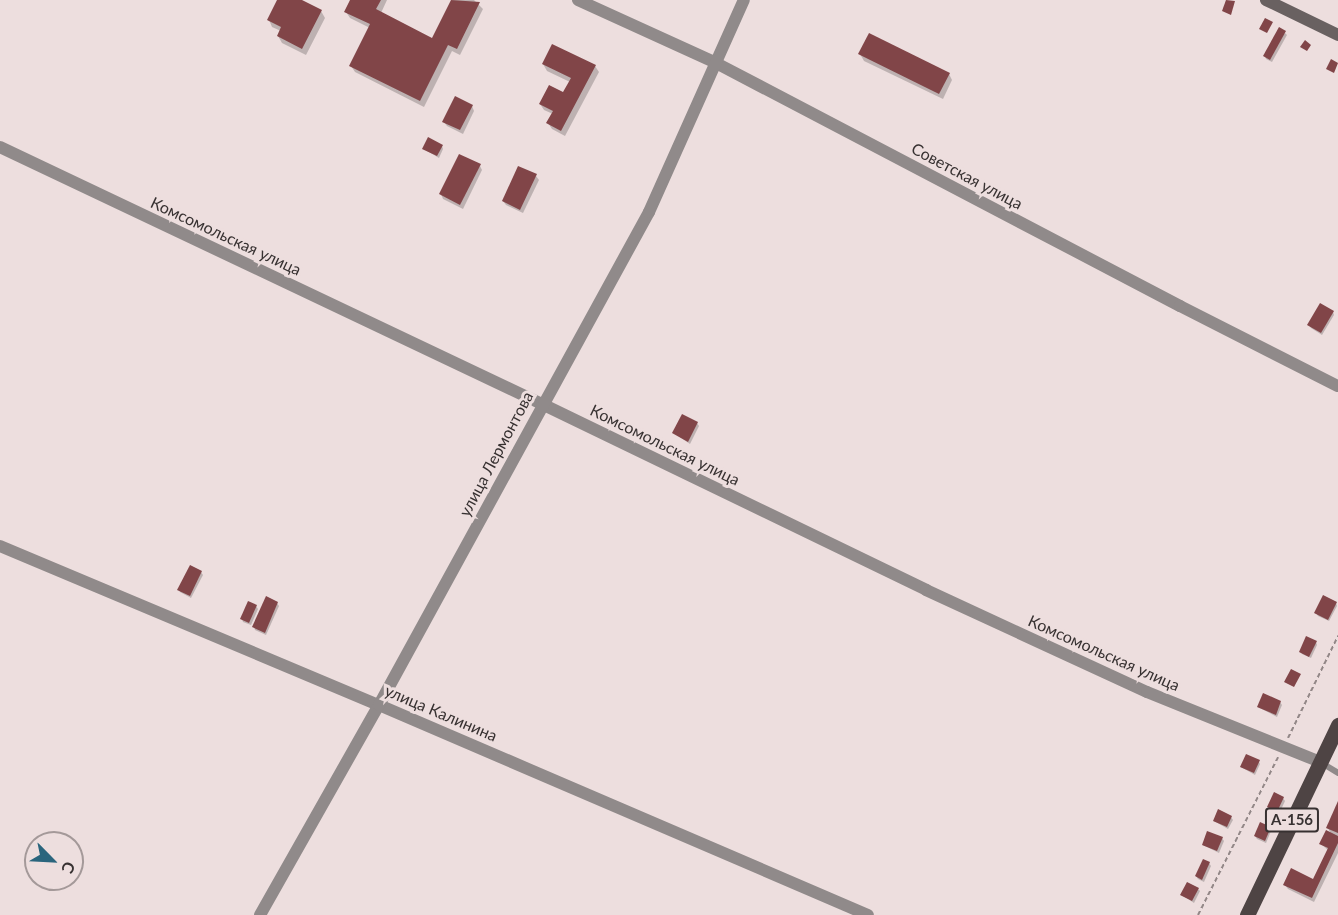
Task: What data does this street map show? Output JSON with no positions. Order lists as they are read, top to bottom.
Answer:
{
  "streets": {
    "main road": ["А-156"],
    "street": [
      "Советская улица",
      "Комсомольская улица",
      "улица Лермонтова",
      "улица Калинина"
    ]
  },
  "crossings": [
    ["Советская улица", "улица Лермонтова"],
    ["Комсомольская улица", "улица Лермонтова"],
    ["Комсомольская улица", "А-156"],
    ["улица Лермонтова", "улица Калинина"]
  ],
  "north": "bottom right"
}
